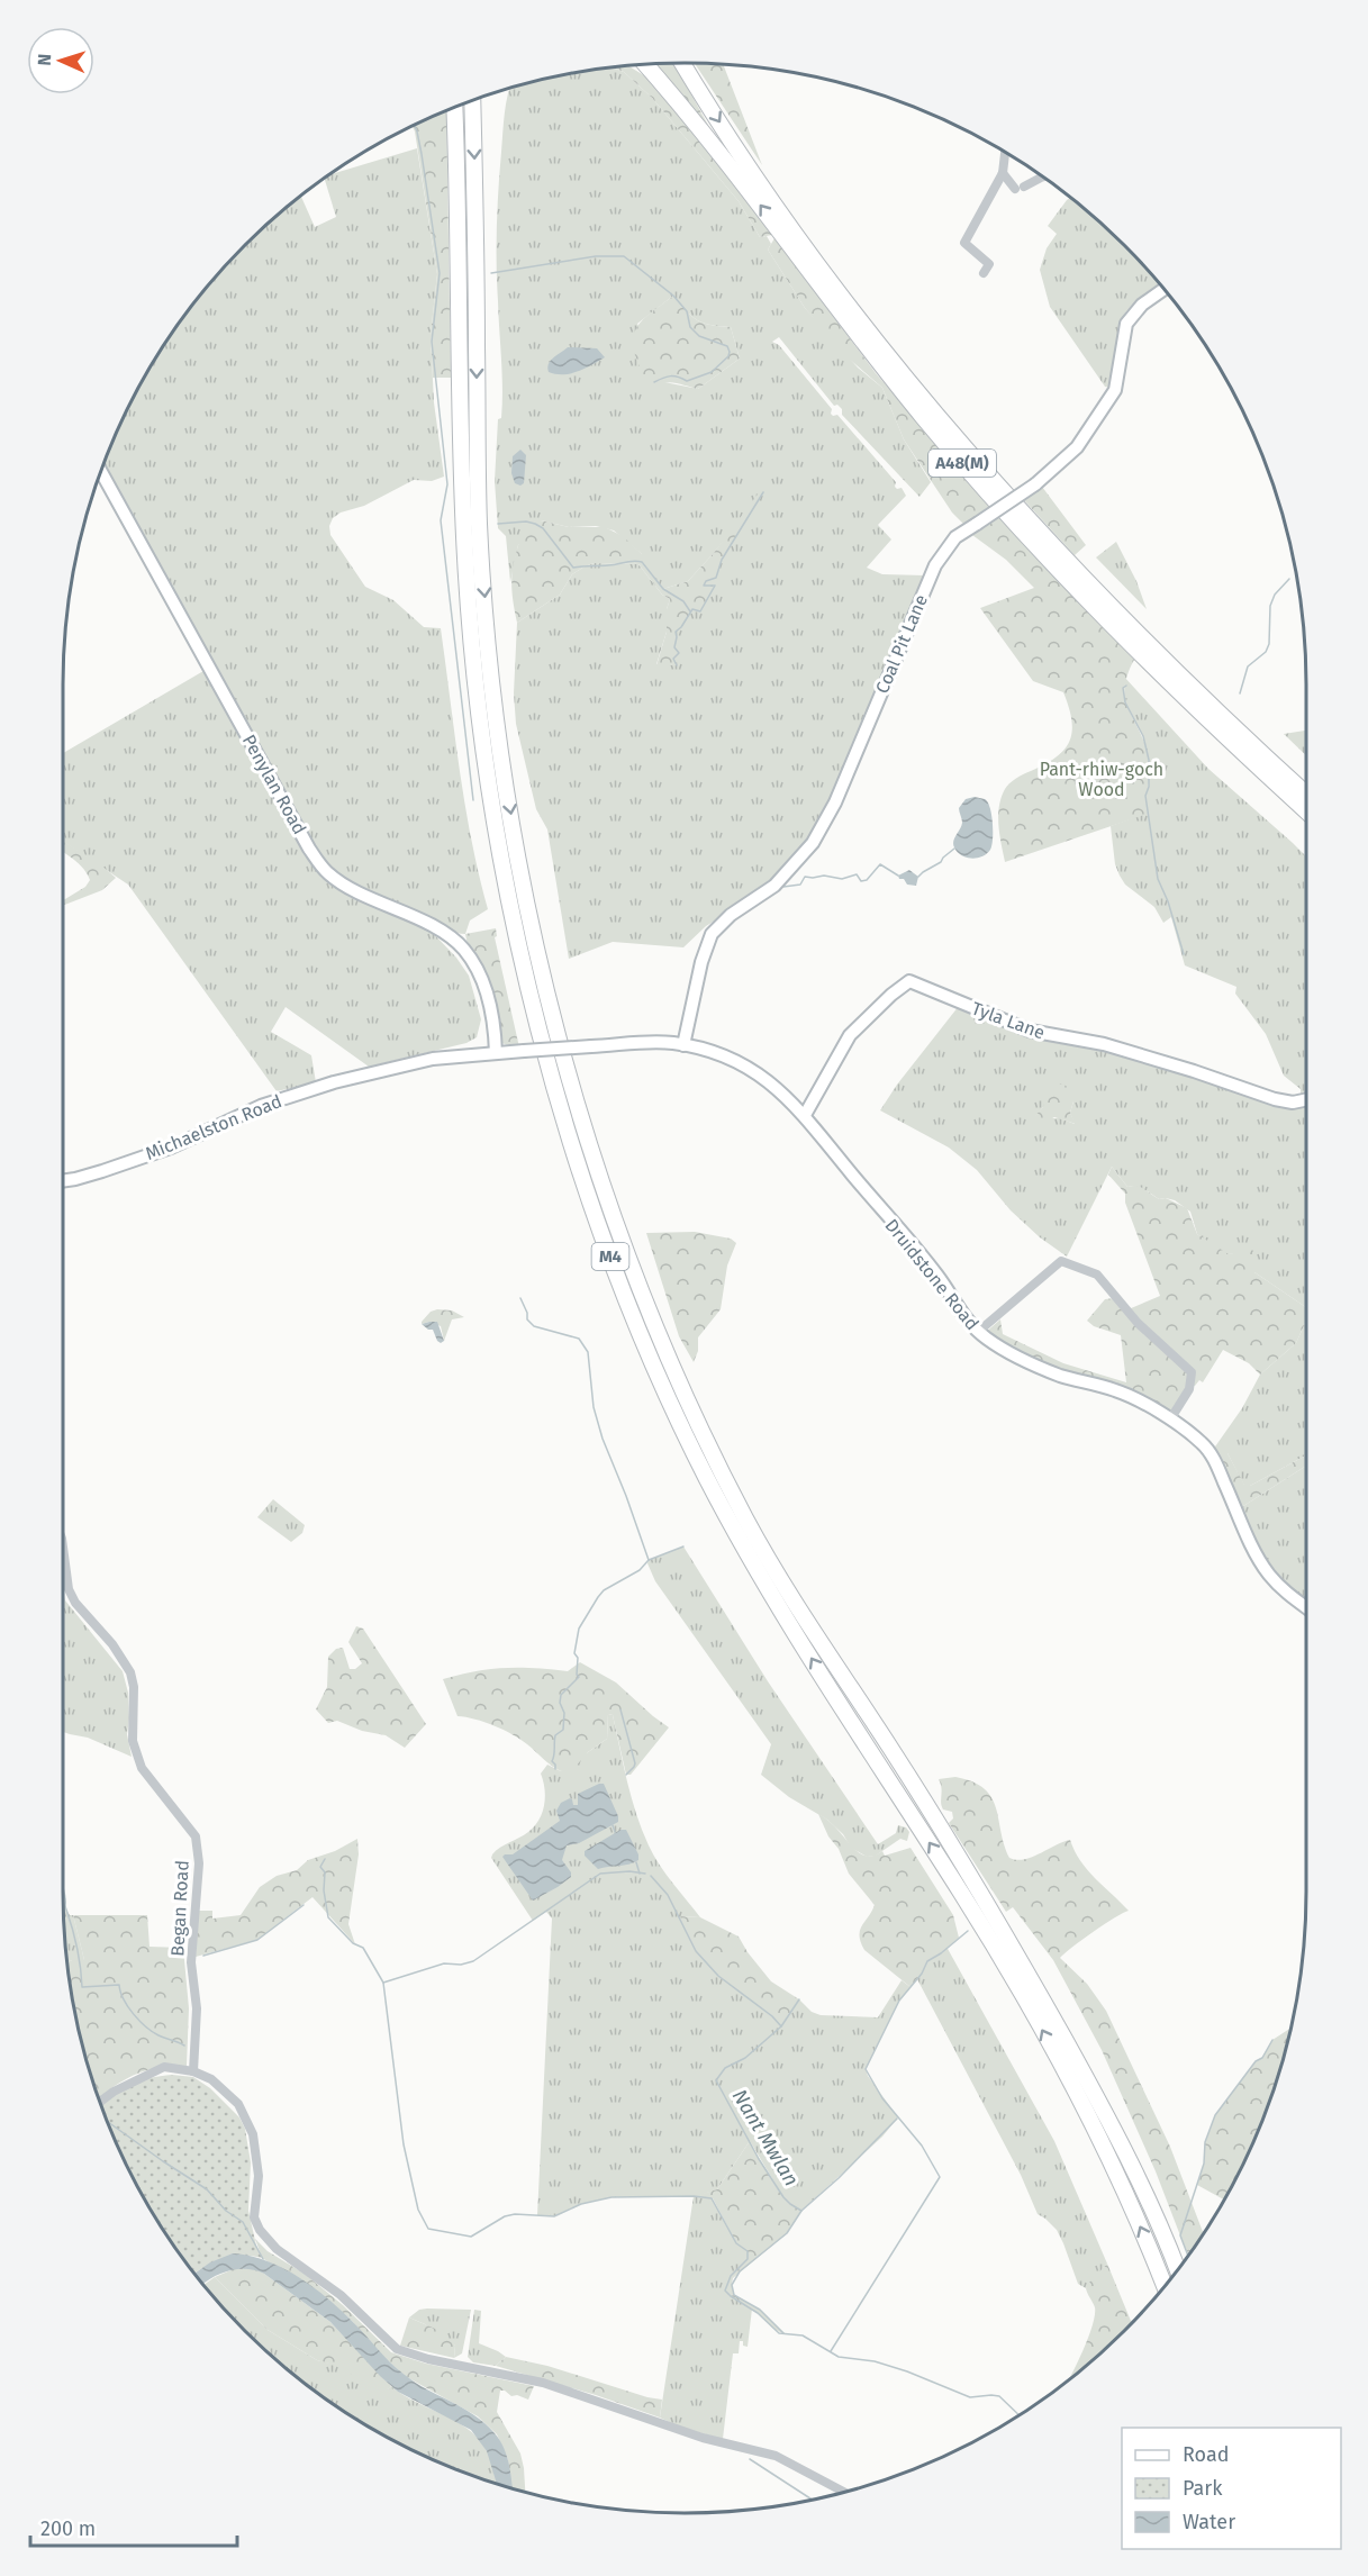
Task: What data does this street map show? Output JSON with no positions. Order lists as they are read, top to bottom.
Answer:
{
  "streets": {
    "highway": ["A48(M)", "M4"],
    "street": [
      "Coal Pit Lane",
      "Penylan Road",
      "Tyla Lane",
      "Michaelston Road",
      "Druidstone Road",
      "Began Road"
    ]
  },
  "crossings": [
    ["Coal Pit Lane", "Druidstone Road"],
    ["Penylan Road", "Michaelston Road"],
    ["Penylan Road", "Druidstone Road"],
    ["Tyla Lane", "Druidstone Road"],
    ["Michaelston Road", "Druidstone Road"]
  ],
  "water": ["Nant Mwlan"],
  "parks": ["Pant-rhiw-goch Wood"],
  "legend": ["Road", "Park", "Water"],
  "scale_bar": "200 m",
  "north": "left"
}
